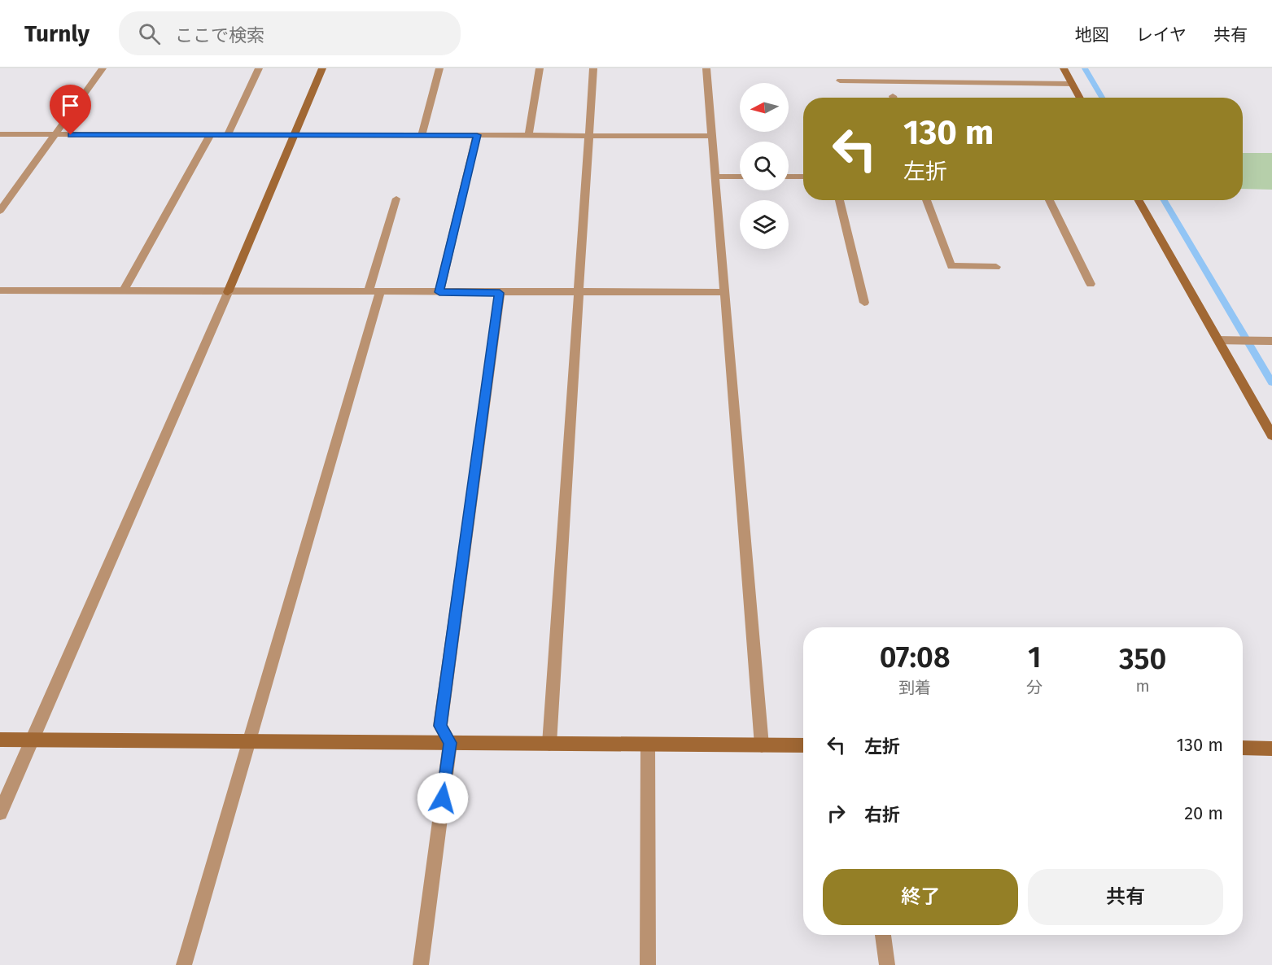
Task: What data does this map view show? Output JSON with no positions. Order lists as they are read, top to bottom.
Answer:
{
  "north": "left",
  "page": {
    "header": "Turnly",
    "search": "ここで検索",
    "nav": ["地図", "レイヤ", "共有"],
    "turn": ["130 m", "左折"],
    "eta": [
      "07:08",
      "到着",
      "1",
      "分",
      "350",
      "m"
    ],
    "list": [
      {
        "name": "左折",
        "value": "130 m"
      },
      {
        "name": "右折",
        "value": "20 m"
      }
    ],
    "buttons": ["終了", "共有"]
  }
}
